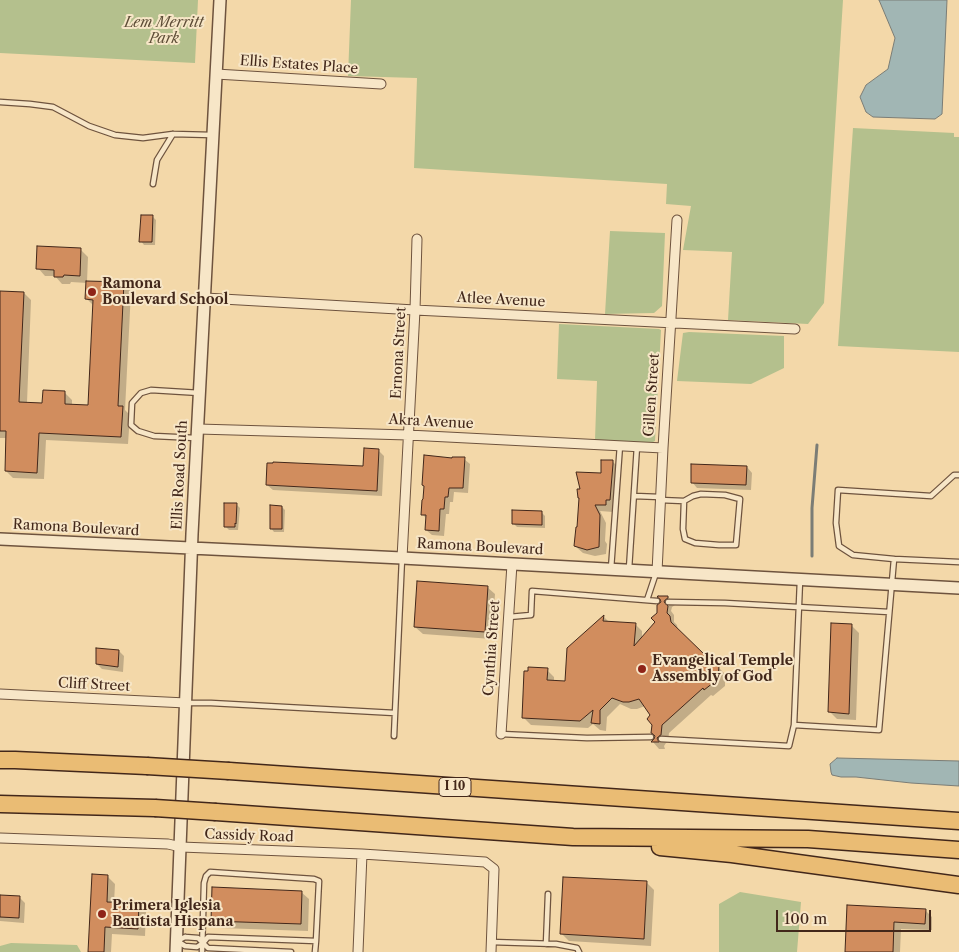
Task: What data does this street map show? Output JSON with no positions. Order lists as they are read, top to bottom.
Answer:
{
  "streets": {
    "highway": ["I 10"],
    "street": [
      "Ellis Estates Place",
      "Atlee Avenue",
      "Ernona Street",
      "Gillen Street",
      "Akra Avenue",
      "Ellis Road South",
      "Ramona Boulevard",
      "Cynthia Street",
      "Cliff Street",
      "Cassidy Road"
    ]
  },
  "crossings": [
    ["Ellis Estates Place", "Ellis Road South"],
    ["Atlee Avenue", "Ernona Street"],
    ["Atlee Avenue", "Gillen Street"],
    ["Atlee Avenue", "Ellis Road South"],
    ["Ernona Street", "Akra Avenue"],
    ["Ernona Street", "Ramona Boulevard"],
    ["Gillen Street", "Akra Avenue"],
    ["Gillen Street", "Ramona Boulevard"],
    ["Akra Avenue", "Ellis Road South"],
    ["Ellis Road South", "Ramona Boulevard"],
    ["Ellis Road South", "Cliff Street"],
    ["Ellis Road South", "Cassidy Road"],
    ["Ramona Boulevard", "Cynthia Street"]
  ],
  "parks": ["Lem Merritt Park"],
  "places": ["Ramona Boulevard School", "Evangelical Temple Assembly of God", "Primera Iglesia Bautista Hispana"],
  "scale_bar": "100 m"
}
